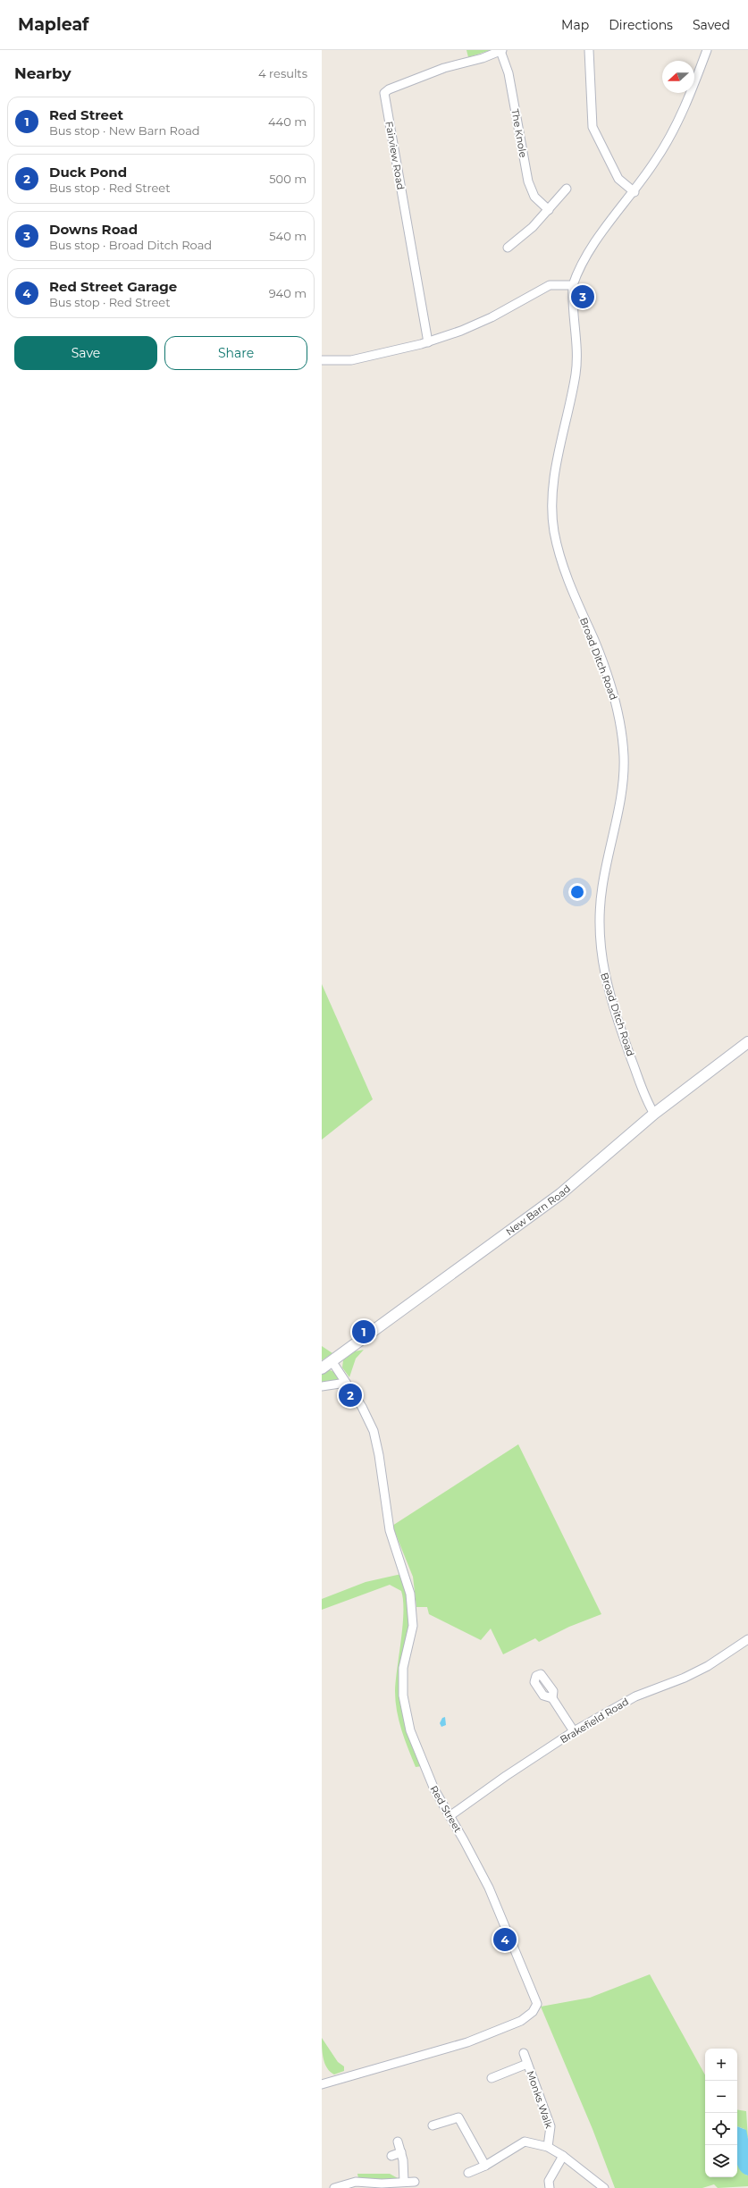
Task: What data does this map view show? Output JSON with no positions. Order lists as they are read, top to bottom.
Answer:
{
  "streets": {
    "street": [
      "The Knole",
      "Fairview Road",
      "Broad Ditch Road",
      "New Barn Road",
      "Brakefield Road",
      "Red Street",
      "Monks Walk"
    ]
  },
  "crossings": [
    ["The Knole", "Fairview Road"],
    ["Broad Ditch Road", "New Barn Road"],
    ["New Barn Road", "Red Street"],
    ["Brakefield Road", "Red Street"]
  ],
  "north": "left",
  "page": {
    "header": "Mapleaf",
    "nav": ["Map", "Directions", "Saved"],
    "heading": ["Nearby", "4 results"],
    "list": [
      {
        "mark": "1",
        "name": "Red Street",
        "note": "Bus stop · New Barn Road",
        "value": "440 m"
      },
      {
        "mark": "2",
        "name": "Duck Pond",
        "note": "Bus stop · Red Street",
        "value": "500 m"
      },
      {
        "mark": "3",
        "name": "Downs Road",
        "note": "Bus stop · Broad Ditch Road",
        "value": "540 m"
      },
      {
        "mark": "4",
        "name": "Red Street Garage",
        "note": "Bus stop · Red Street",
        "value": "940 m"
      }
    ],
    "pins": [
      "3",
      "1",
      "2",
      "4"
    ],
    "buttons": ["Save", "Share"],
    "map_buttons": ["+", "−"]
  }
}
